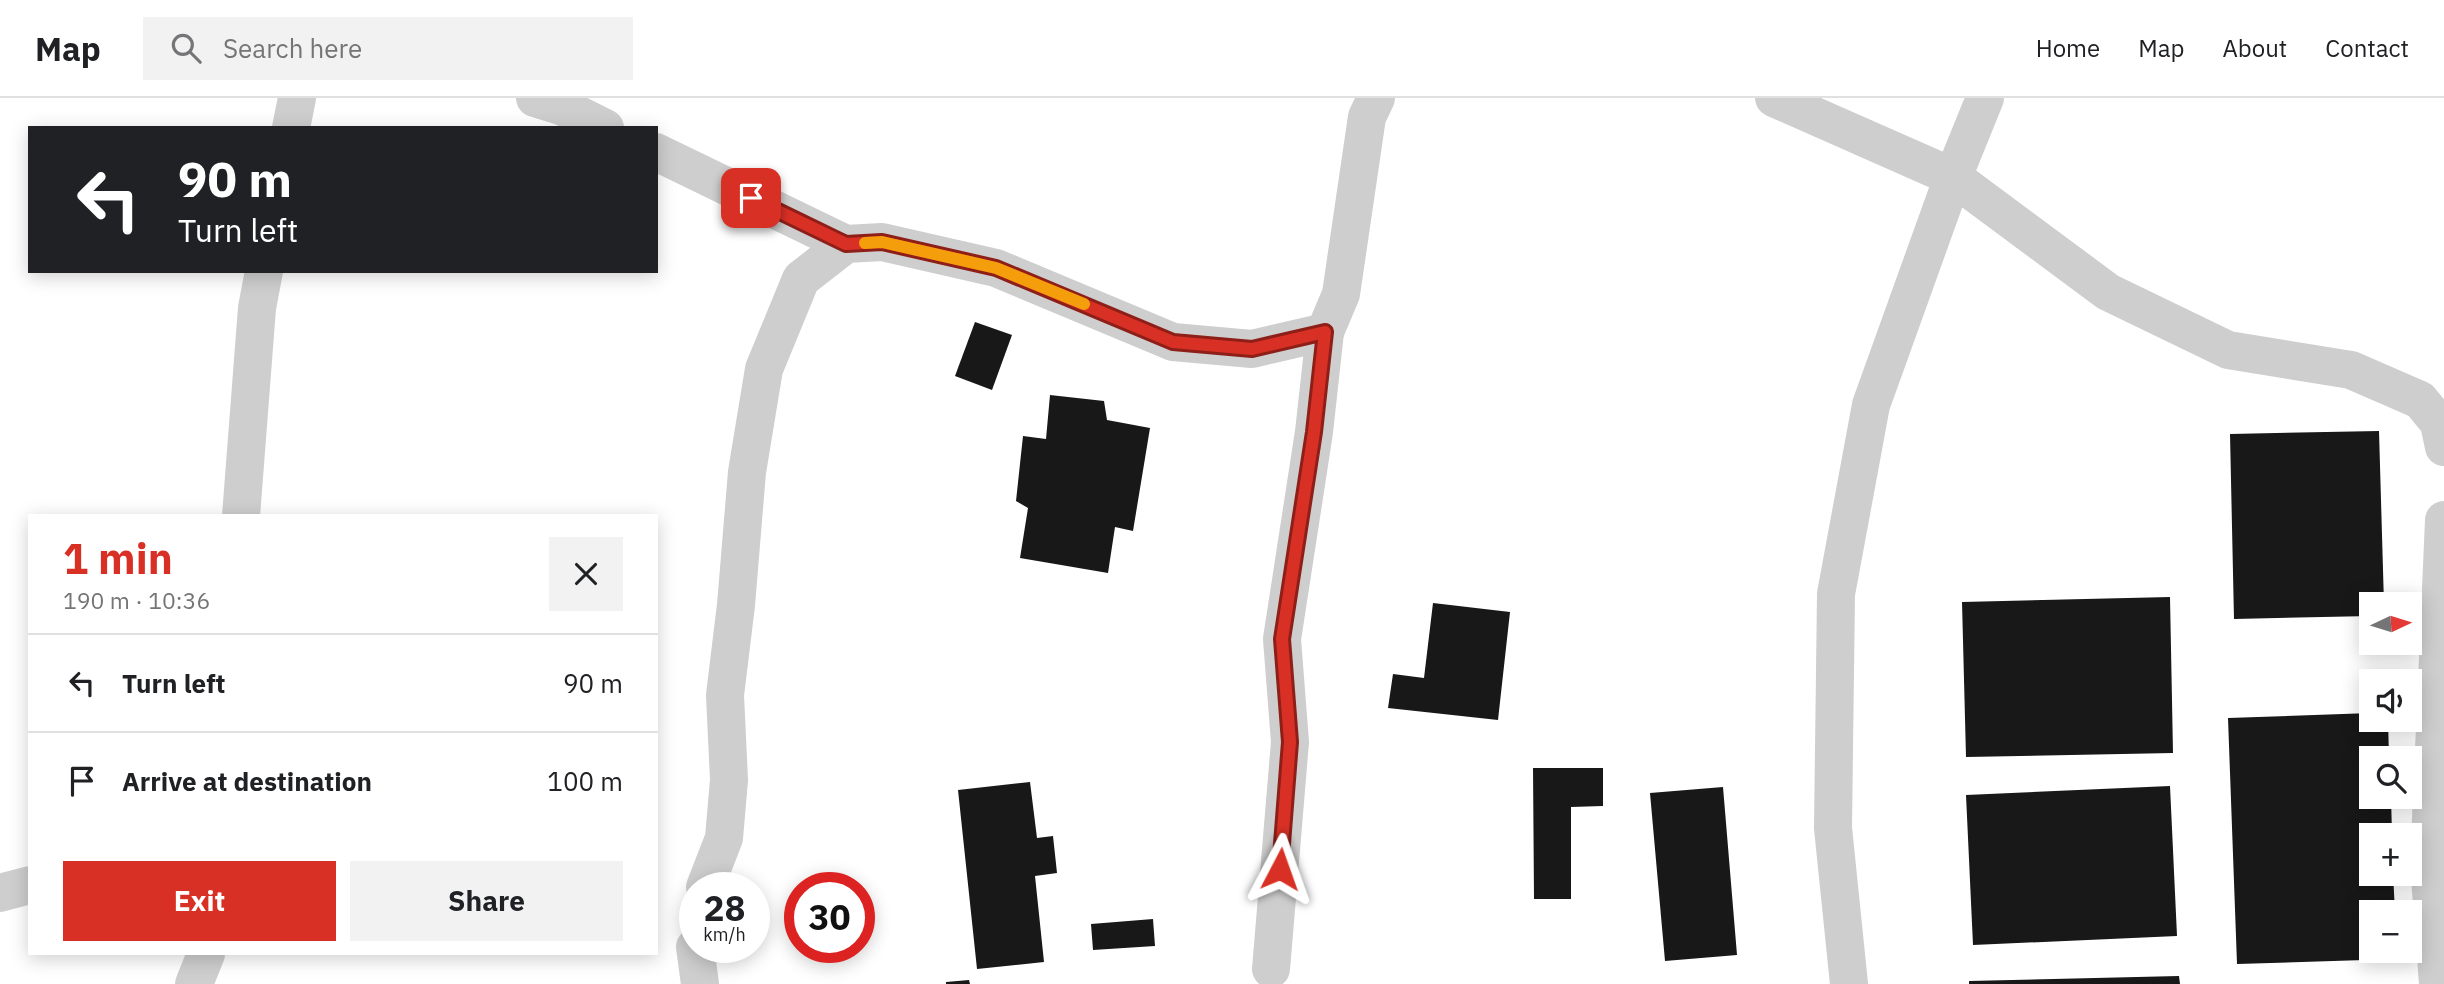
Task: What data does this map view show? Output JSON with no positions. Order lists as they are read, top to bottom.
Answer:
{
  "north": "right",
  "page": {
    "header": "Map",
    "search": "Search here",
    "nav": [
      "Home",
      "Map",
      "About",
      "Contact"
    ],
    "turn": ["90 m", "Turn left"],
    "heading": ["1 min", "190 m · 10:36"],
    "map_buttons": ["+", "−"],
    "list": [
      {
        "name": "Turn left",
        "value": "90 m"
      },
      {
        "name": "Arrive at destination",
        "value": "100 m"
      }
    ],
    "buttons": ["Exit", "Share"],
    "speed": "28 km/h",
    "limit": "30"
  }
}
